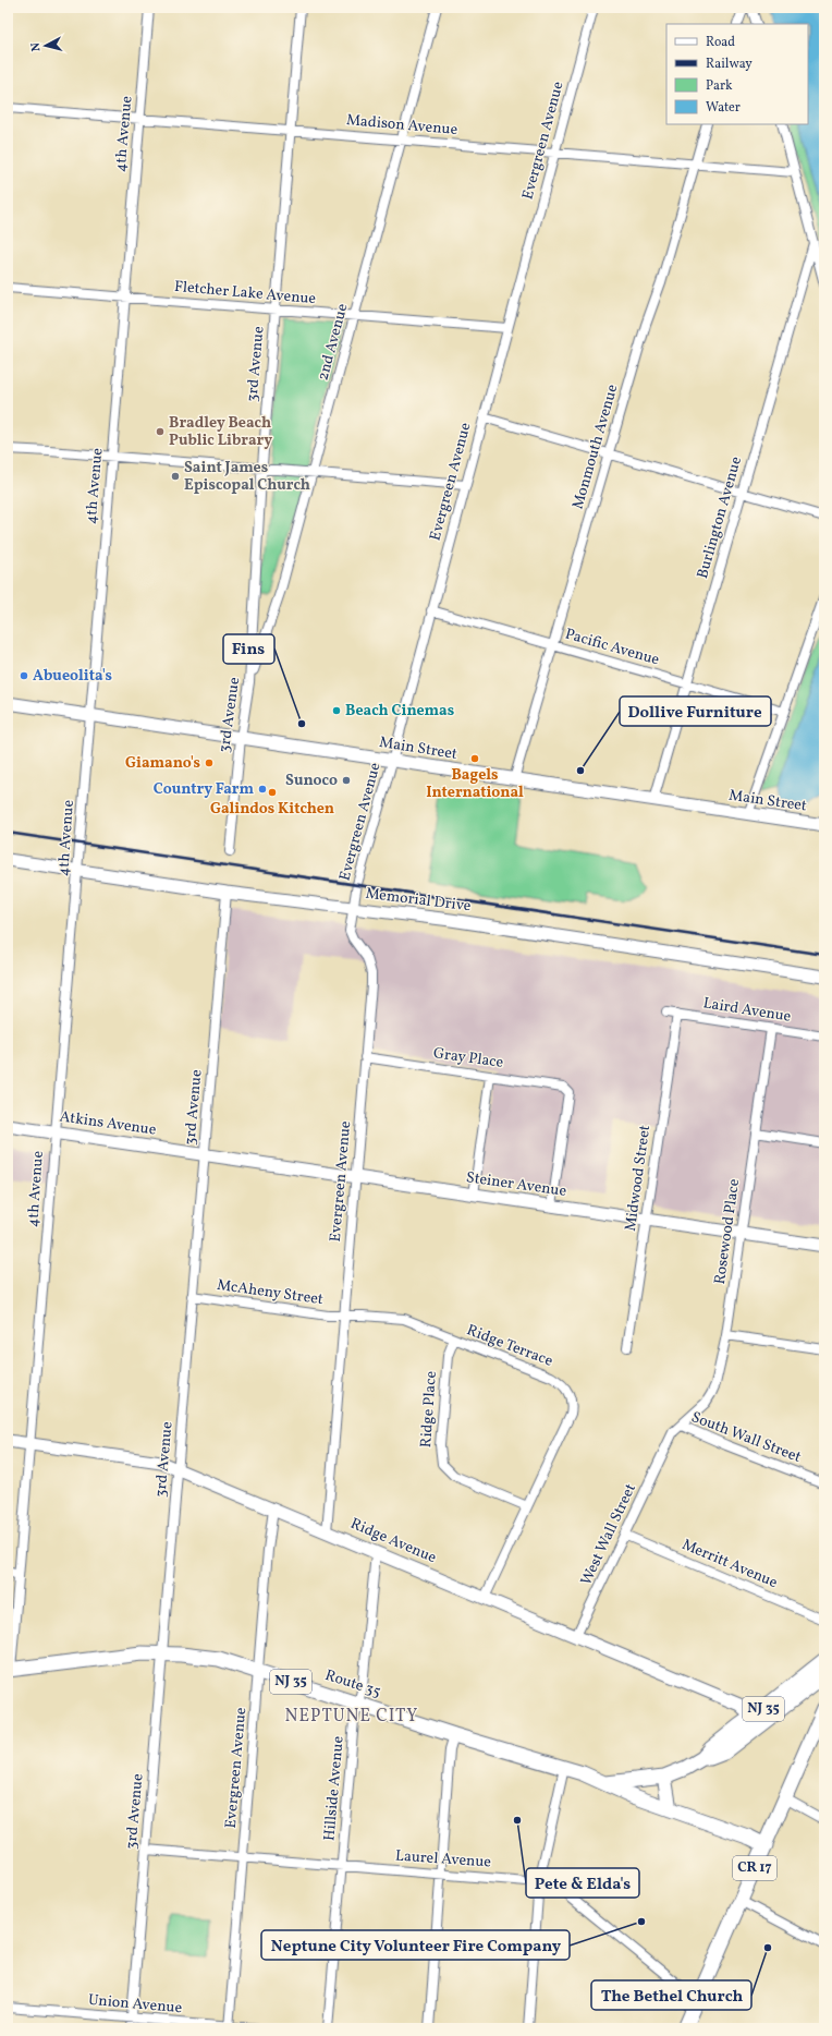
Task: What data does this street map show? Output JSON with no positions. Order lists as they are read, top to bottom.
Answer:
{
  "streets": {
    "main road": ["NJ 35", "Route 35", "CR 17"],
    "street": [
      "Madison Avenue",
      "4th Avenue",
      "Evergreen Avenue",
      "Fletcher Lake Avenue",
      "2nd Avenue",
      "3rd Avenue",
      "Monmouth Avenue",
      "Burlington Avenue",
      "Pacific Avenue",
      "Main Street",
      "Memorial Drive",
      "Laird Avenue",
      "Gray Place",
      "Atkins Avenue",
      "Midwood Street",
      "Steiner Avenue",
      "Rosewood Place",
      "McAheny Street",
      "Ridge Terrace",
      "Ridge Place",
      "South Wall Street",
      "West Wall Street",
      "Ridge Avenue",
      "Merritt Avenue",
      "Hillside Avenue",
      "Laurel Avenue",
      "Union Avenue"
    ]
  },
  "crossings": [
    ["Madison Avenue", "4th Avenue"],
    ["Madison Avenue", "Evergreen Avenue"],
    ["Madison Avenue", "2nd Avenue"],
    ["Madison Avenue", "3rd Avenue"],
    ["Madison Avenue", "Monmouth Avenue"],
    ["4th Avenue", "Fletcher Lake Avenue"],
    ["4th Avenue", "Main Street"],
    ["4th Avenue", "Memorial Drive"],
    ["4th Avenue", "Atkins Avenue"],
    ["4th Avenue", "Ridge Avenue"],
    ["4th Avenue", "Route 35"],
    ["Evergreen Avenue", "Fletcher Lake Avenue"],
    ["Evergreen Avenue", "Pacific Avenue"],
    ["Evergreen Avenue", "Main Street"],
    ["Evergreen Avenue", "Memorial Drive"],
    ["Evergreen Avenue", "Gray Place"],
    ["Evergreen Avenue", "Steiner Avenue"],
    ["Evergreen Avenue", "McAheny Street"],
    ["Evergreen Avenue", "Ridge Terrace"],
    ["Evergreen Avenue", "Ridge Avenue"],
    ["Evergreen Avenue", "Route 35"],
    ["Evergreen Avenue", "Laurel Avenue"],
    ["Evergreen Avenue", "Union Avenue"],
    ["Fletcher Lake Avenue", "2nd Avenue"],
    ["Fletcher Lake Avenue", "3rd Avenue"],
    ["2nd Avenue", "3rd Avenue"],
    ["3rd Avenue", "Main Street"],
    ["3rd Avenue", "Memorial Drive"],
    ["3rd Avenue", "Atkins Avenue"],
    ["3rd Avenue", "Steiner Avenue"],
    ["3rd Avenue", "McAheny Street"],
    ["3rd Avenue", "Ridge Avenue"],
    ["3rd Avenue", "Route 35"],
    ["3rd Avenue", "Laurel Avenue"],
    ["3rd Avenue", "Union Avenue"],
    ["Monmouth Avenue", "Pacific Avenue"],
    ["Monmouth Avenue", "Main Street"],
    ["Burlington Avenue", "Pacific Avenue"],
    ["Burlington Avenue", "Main Street"],
    ["Laird Avenue", "Midwood Street"],
    ["Laird Avenue", "Rosewood Place"],
    ["Gray Place", "Steiner Avenue"],
    ["Atkins Avenue", "Steiner Avenue"],
    ["Midwood Street", "Steiner Avenue"],
    ["Steiner Avenue", "Rosewood Place"],
    ["Rosewood Place", "South Wall Street"],
    ["McAheny Street", "Ridge Terrace"],
    ["Ridge Terrace", "Ridge Place"],
    ["Ridge Terrace", "Ridge Avenue"],
    ["South Wall Street", "West Wall Street"],
    ["West Wall Street", "Ridge Avenue"],
    ["West Wall Street", "Merritt Avenue"],
    ["Ridge Avenue", "NJ 35"],
    ["Ridge Avenue", "Hillside Avenue"],
    ["NJ 35", "Route 35"],
    ["Route 35", "Hillside Avenue"],
    ["Hillside Avenue", "Laurel Avenue"],
    ["Laurel Avenue", "CR 17"]
  ],
  "districts": ["NEPTUNE CITY"],
  "places": [
    "Bradley Beach Public Library",
    "Saint James Episcopal Church",
    "Abueolita's",
    "Beach Cinemas",
    "Fins",
    "Bagels International",
    "Giamano's",
    "Dollive Furniture",
    "Sunoco",
    "Country Farm",
    "Galindos Kitchen",
    "Pete & Elda's",
    "Neptune City Volunteer Fire Company",
    "The Bethel Church"
  ],
  "legend": [
    "Road",
    "Railway",
    "Park",
    "Water"
  ],
  "north": "left"
}
